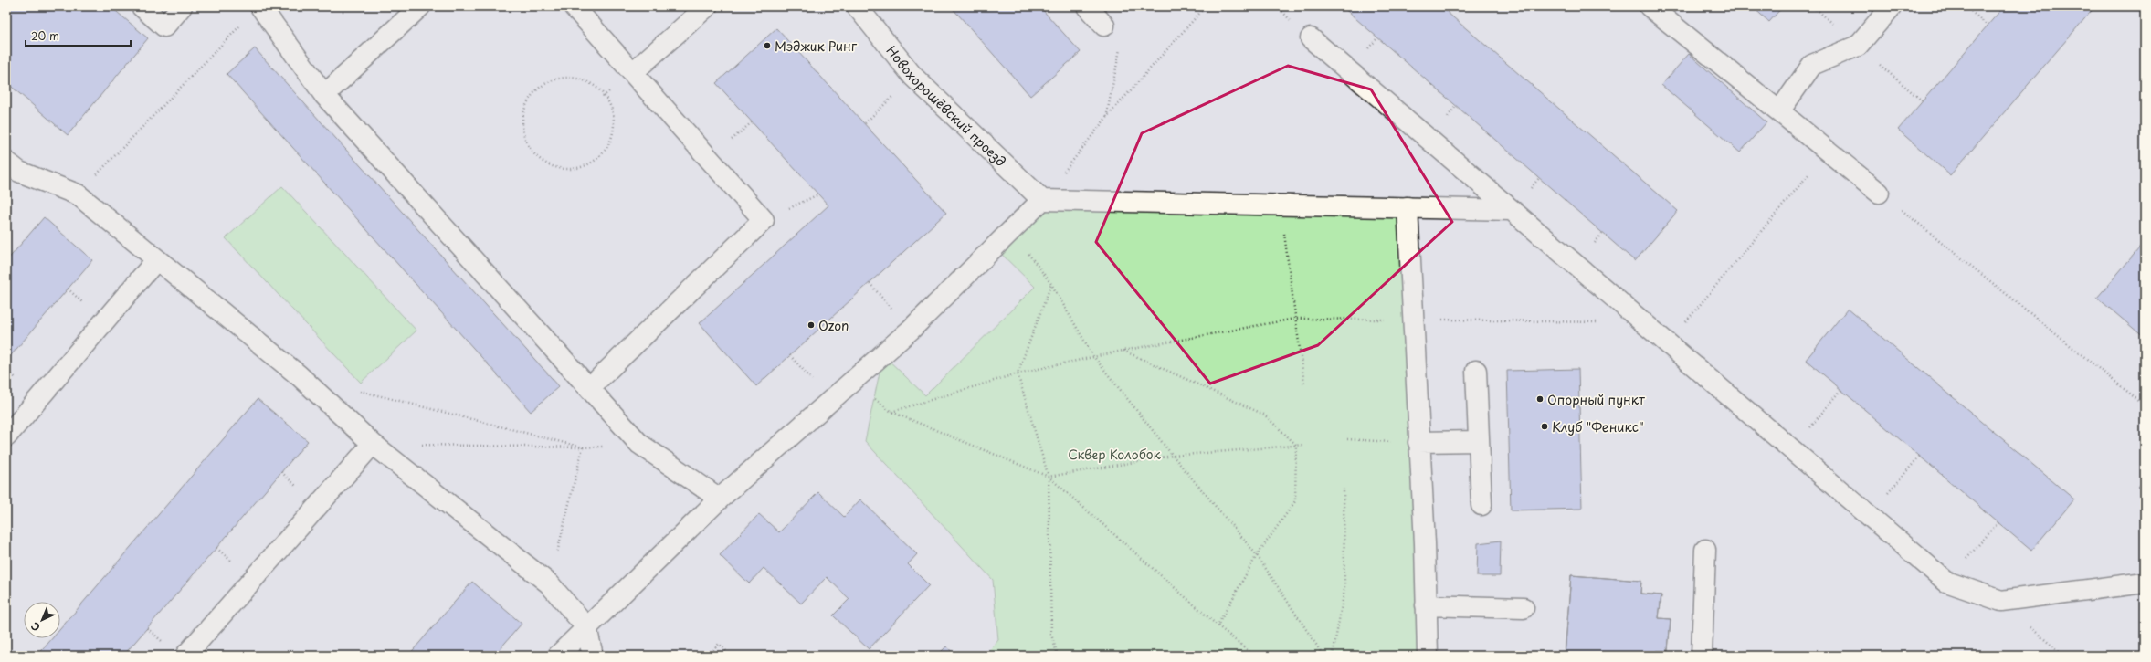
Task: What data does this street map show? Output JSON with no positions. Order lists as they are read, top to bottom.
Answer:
{
  "streets": {
    "street": ["Новохорошёвский проезд"]
  },
  "parks": ["Сквер Колобок"],
  "places": [
    "Мэджик Ринг",
    "Ozon",
    "Опорный пункт",
    "Клуб \"Феникс\""
  ],
  "scale_bar": "20 m",
  "north": "bottom left"
}
